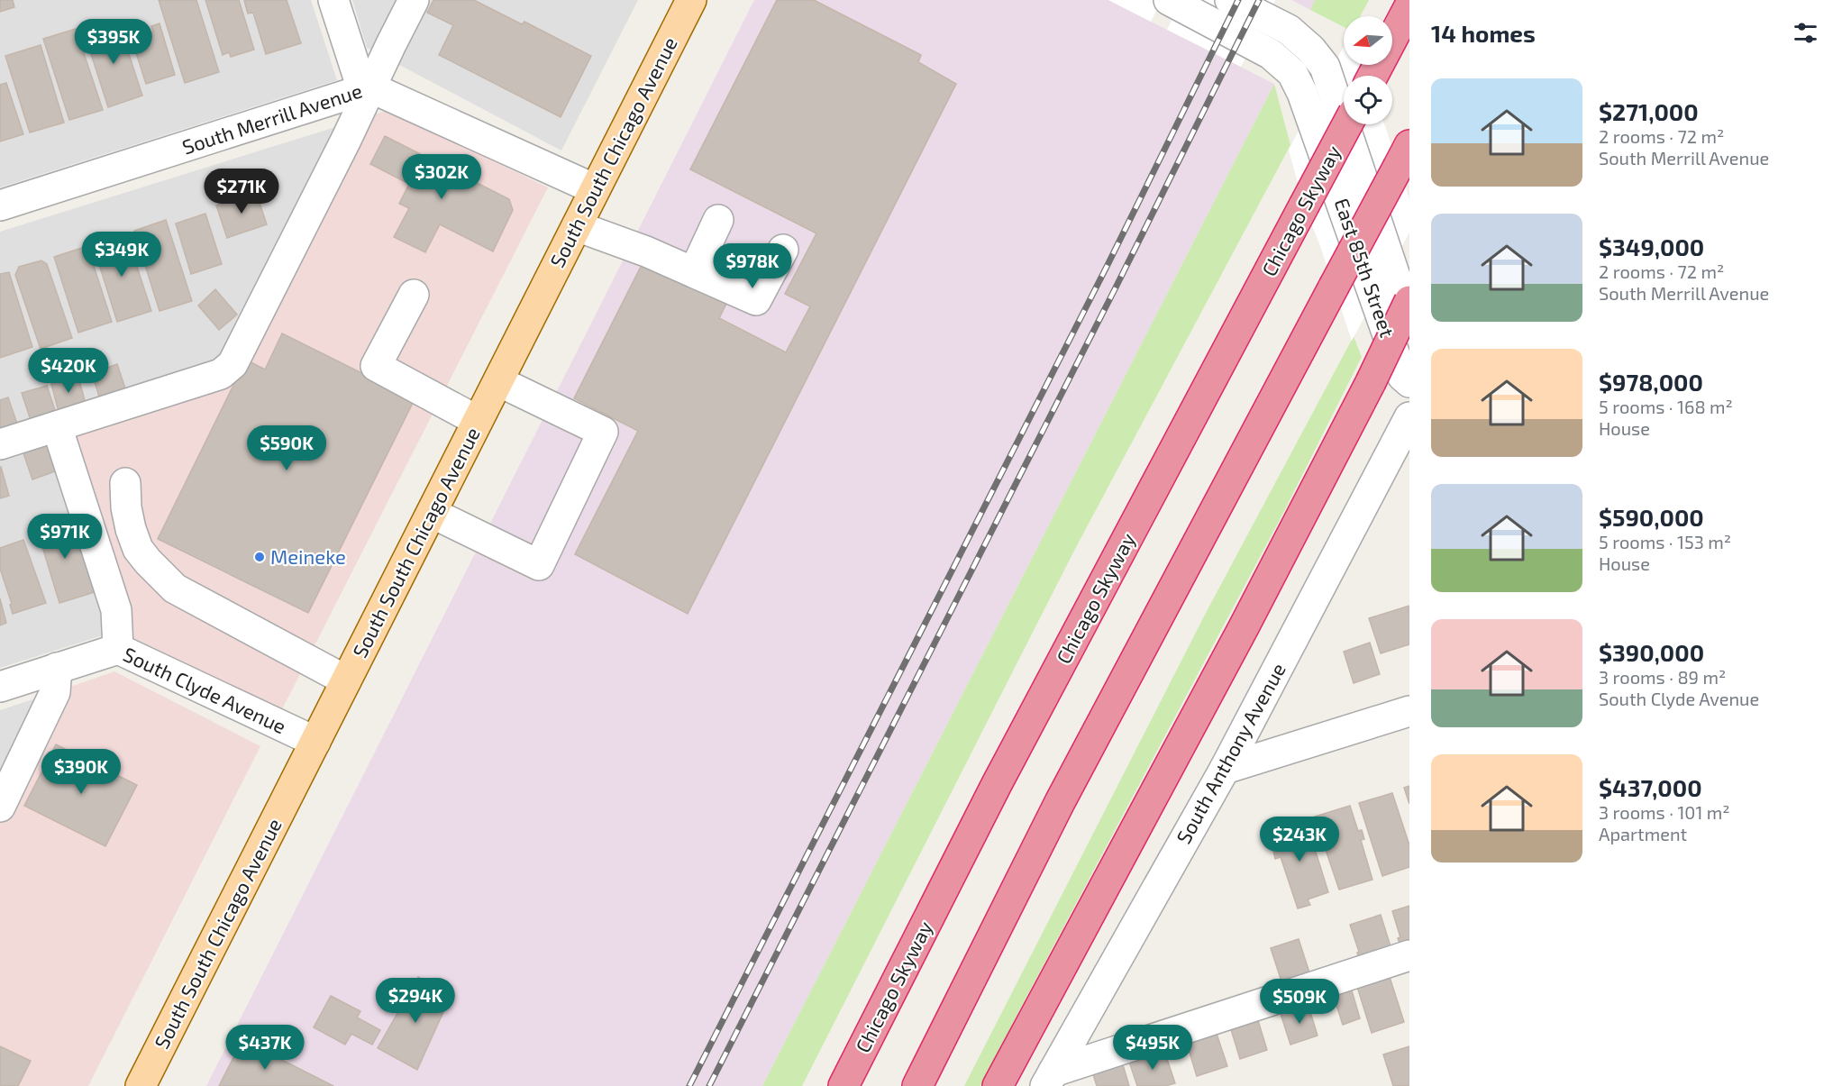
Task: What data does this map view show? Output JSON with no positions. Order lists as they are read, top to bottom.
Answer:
{
  "streets": {
    "highway": ["Chicago Skyway"],
    "main road": ["South South Chicago Avenue"],
    "street": [
      "South Merrill Avenue",
      "East 85th Street",
      "South Clyde Avenue",
      "South Anthony Avenue"
    ]
  },
  "crossings": [
    ["South Merrill Avenue", "South South Chicago Avenue"],
    ["South South Chicago Avenue", "South Clyde Avenue"]
  ],
  "places": ["Meineke"],
  "north": "left",
  "page": {
    "heading": "14 homes",
    "price": [
      "$395K",
      "$302K",
      "$271K",
      "$349K",
      "$978K",
      "$420K",
      "$590K",
      "$971K",
      "$390K",
      "$243K",
      "$294K",
      "$509K",
      "$437K",
      "$495K"
    ],
    "list": [
      {
        "name": "$271,000",
        "note": "2 rooms · 72 m² · South Merrill Avenue"
      },
      {
        "name": "$349,000",
        "note": "2 rooms · 72 m² · South Merrill Avenue"
      },
      {
        "name": "$978,000",
        "note": "5 rooms · 168 m² · House"
      },
      {
        "name": "$590,000",
        "note": "5 rooms · 153 m² · House"
      },
      {
        "name": "$390,000",
        "note": "3 rooms · 89 m² · South Clyde Avenue"
      },
      {
        "name": "$437,000",
        "note": "3 rooms · 101 m² · Apartment"
      }
    ]
  }
}
